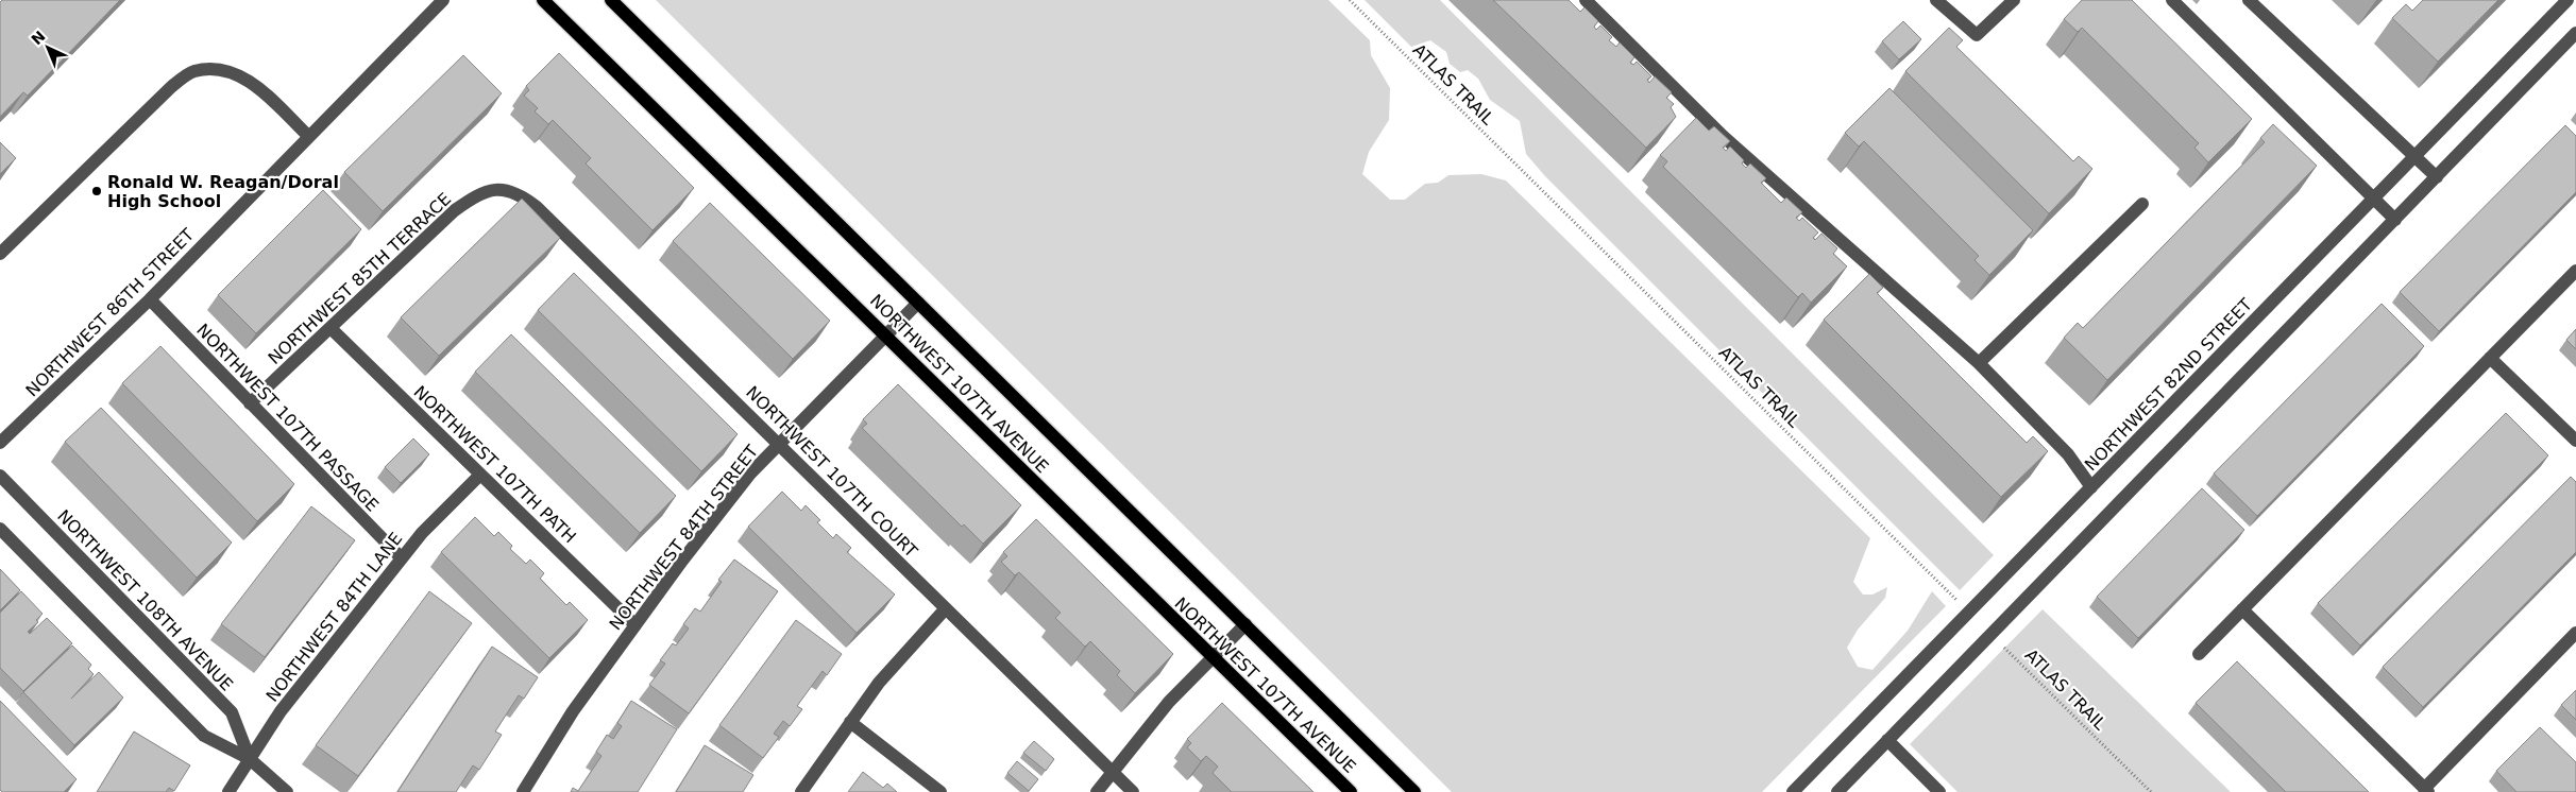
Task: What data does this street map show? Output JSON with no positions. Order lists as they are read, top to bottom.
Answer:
{
  "streets": {
    "main road": ["NORTHWEST 107TH AVENUE"],
    "street": [
      "NORTHWEST 85TH TERRACE",
      "NORTHWEST 86TH STREET",
      "NORTHWEST 82ND STREET",
      "NORTHWEST 107TH PASSAGE",
      "NORTHWEST 107TH PATH",
      "NORTHWEST 107TH COURT",
      "NORTHWEST 84TH STREET",
      "NORTHWEST 108TH AVENUE",
      "NORTHWEST 84TH LANE"
    ],
    "path": ["ATLAS TRAIL"]
  },
  "crossings": [
    ["ATLAS TRAIL", "NORTHWEST 82ND STREET"],
    ["NORTHWEST 85TH TERRACE", "NORTHWEST 107TH PASSAGE"],
    ["NORTHWEST 85TH TERRACE", "NORTHWEST 107TH PATH"],
    ["NORTHWEST 85TH TERRACE", "NORTHWEST 107TH COURT"],
    ["NORTHWEST 86TH STREET", "NORTHWEST 107TH PASSAGE"],
    ["NORTHWEST 107TH AVENUE", "NORTHWEST 84TH STREET"],
    ["NORTHWEST 107TH PASSAGE", "NORTHWEST 84TH LANE"],
    ["NORTHWEST 107TH PATH", "NORTHWEST 84TH STREET"],
    ["NORTHWEST 107TH PATH", "NORTHWEST 84TH LANE"],
    ["NORTHWEST 107TH COURT", "NORTHWEST 84TH STREET"],
    ["NORTHWEST 108TH AVENUE", "NORTHWEST 84TH LANE"]
  ],
  "places": ["Ronald W. Reagan/Doral High School"],
  "north": "top left"
}
